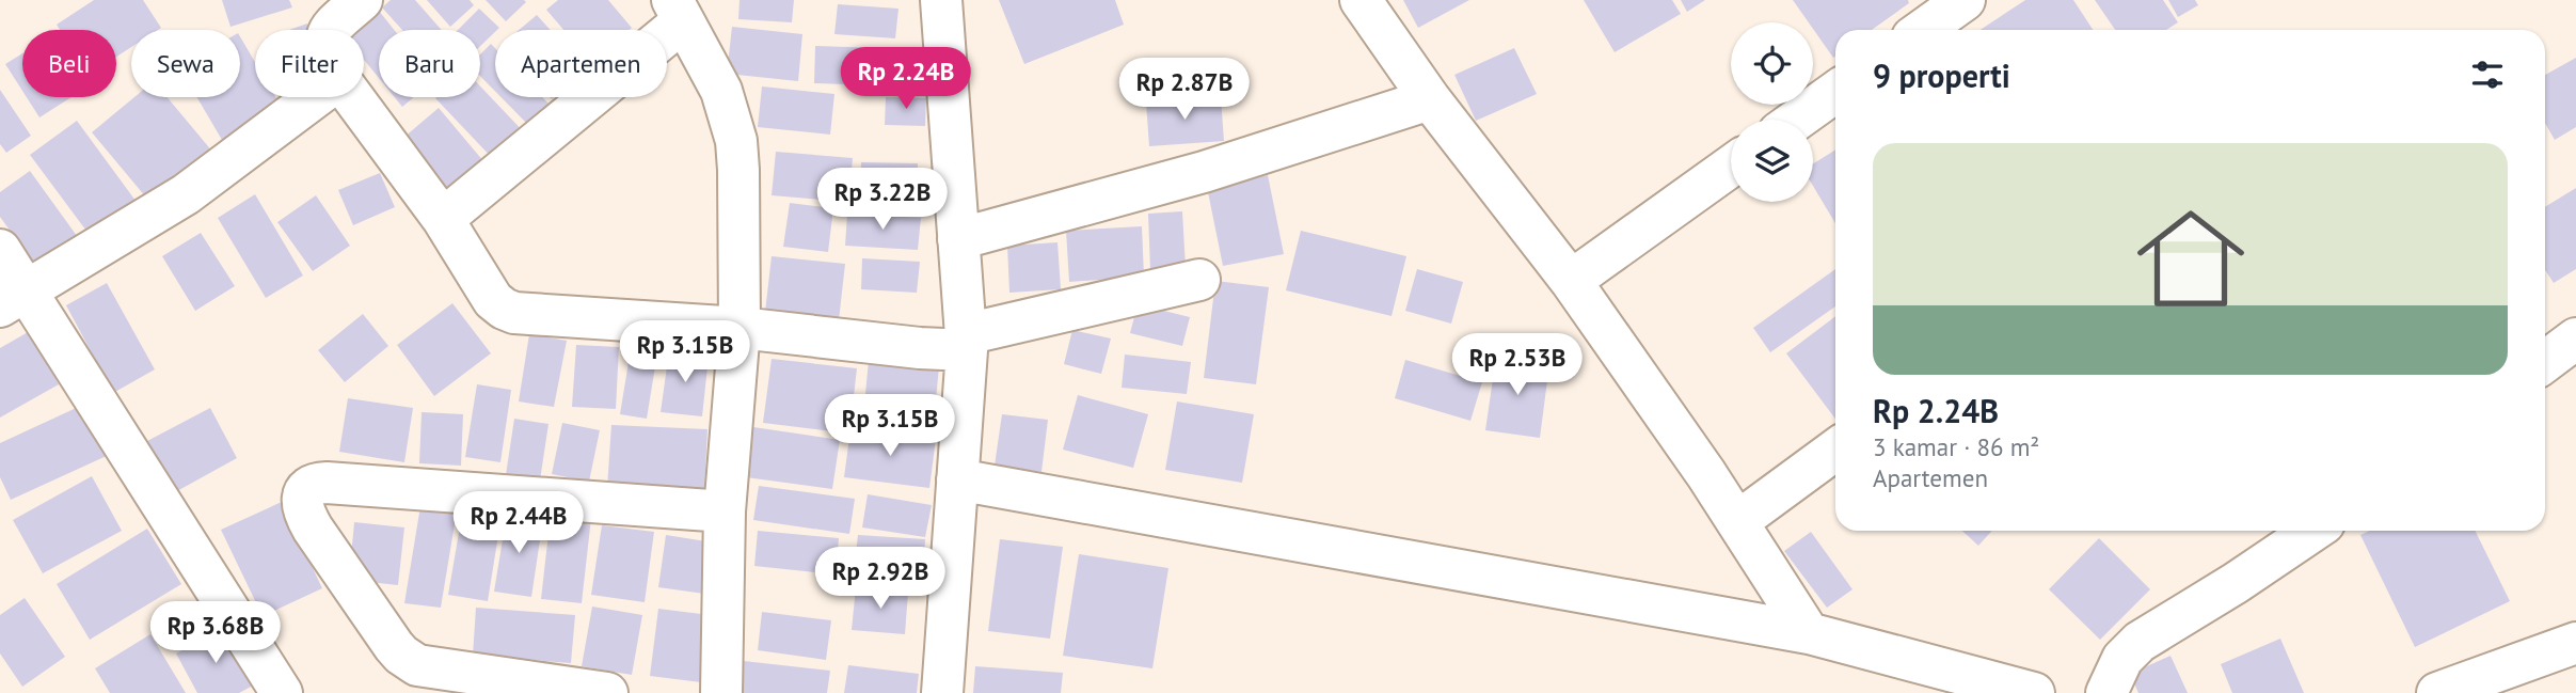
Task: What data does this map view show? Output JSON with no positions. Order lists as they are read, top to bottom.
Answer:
{
  "page": {
    "chip": [
      "Beli",
      "Sewa",
      "Filter",
      "Baru",
      "Apartemen"
    ],
    "heading": "9 properti",
    "price": [
      "Rp 2.24B",
      "Rp 2.87B",
      "Rp 3.22B",
      "Rp 3.15B",
      "Rp 2.53B",
      "Rp 3.15B",
      "Rp 2.44B",
      "Rp 2.92B",
      "Rp 3.68B"
    ],
    "list": [
      {
        "name": "Rp 2.24B",
        "note": "3 kamar · 86 m² · Apartemen"
      }
    ]
  }
}
